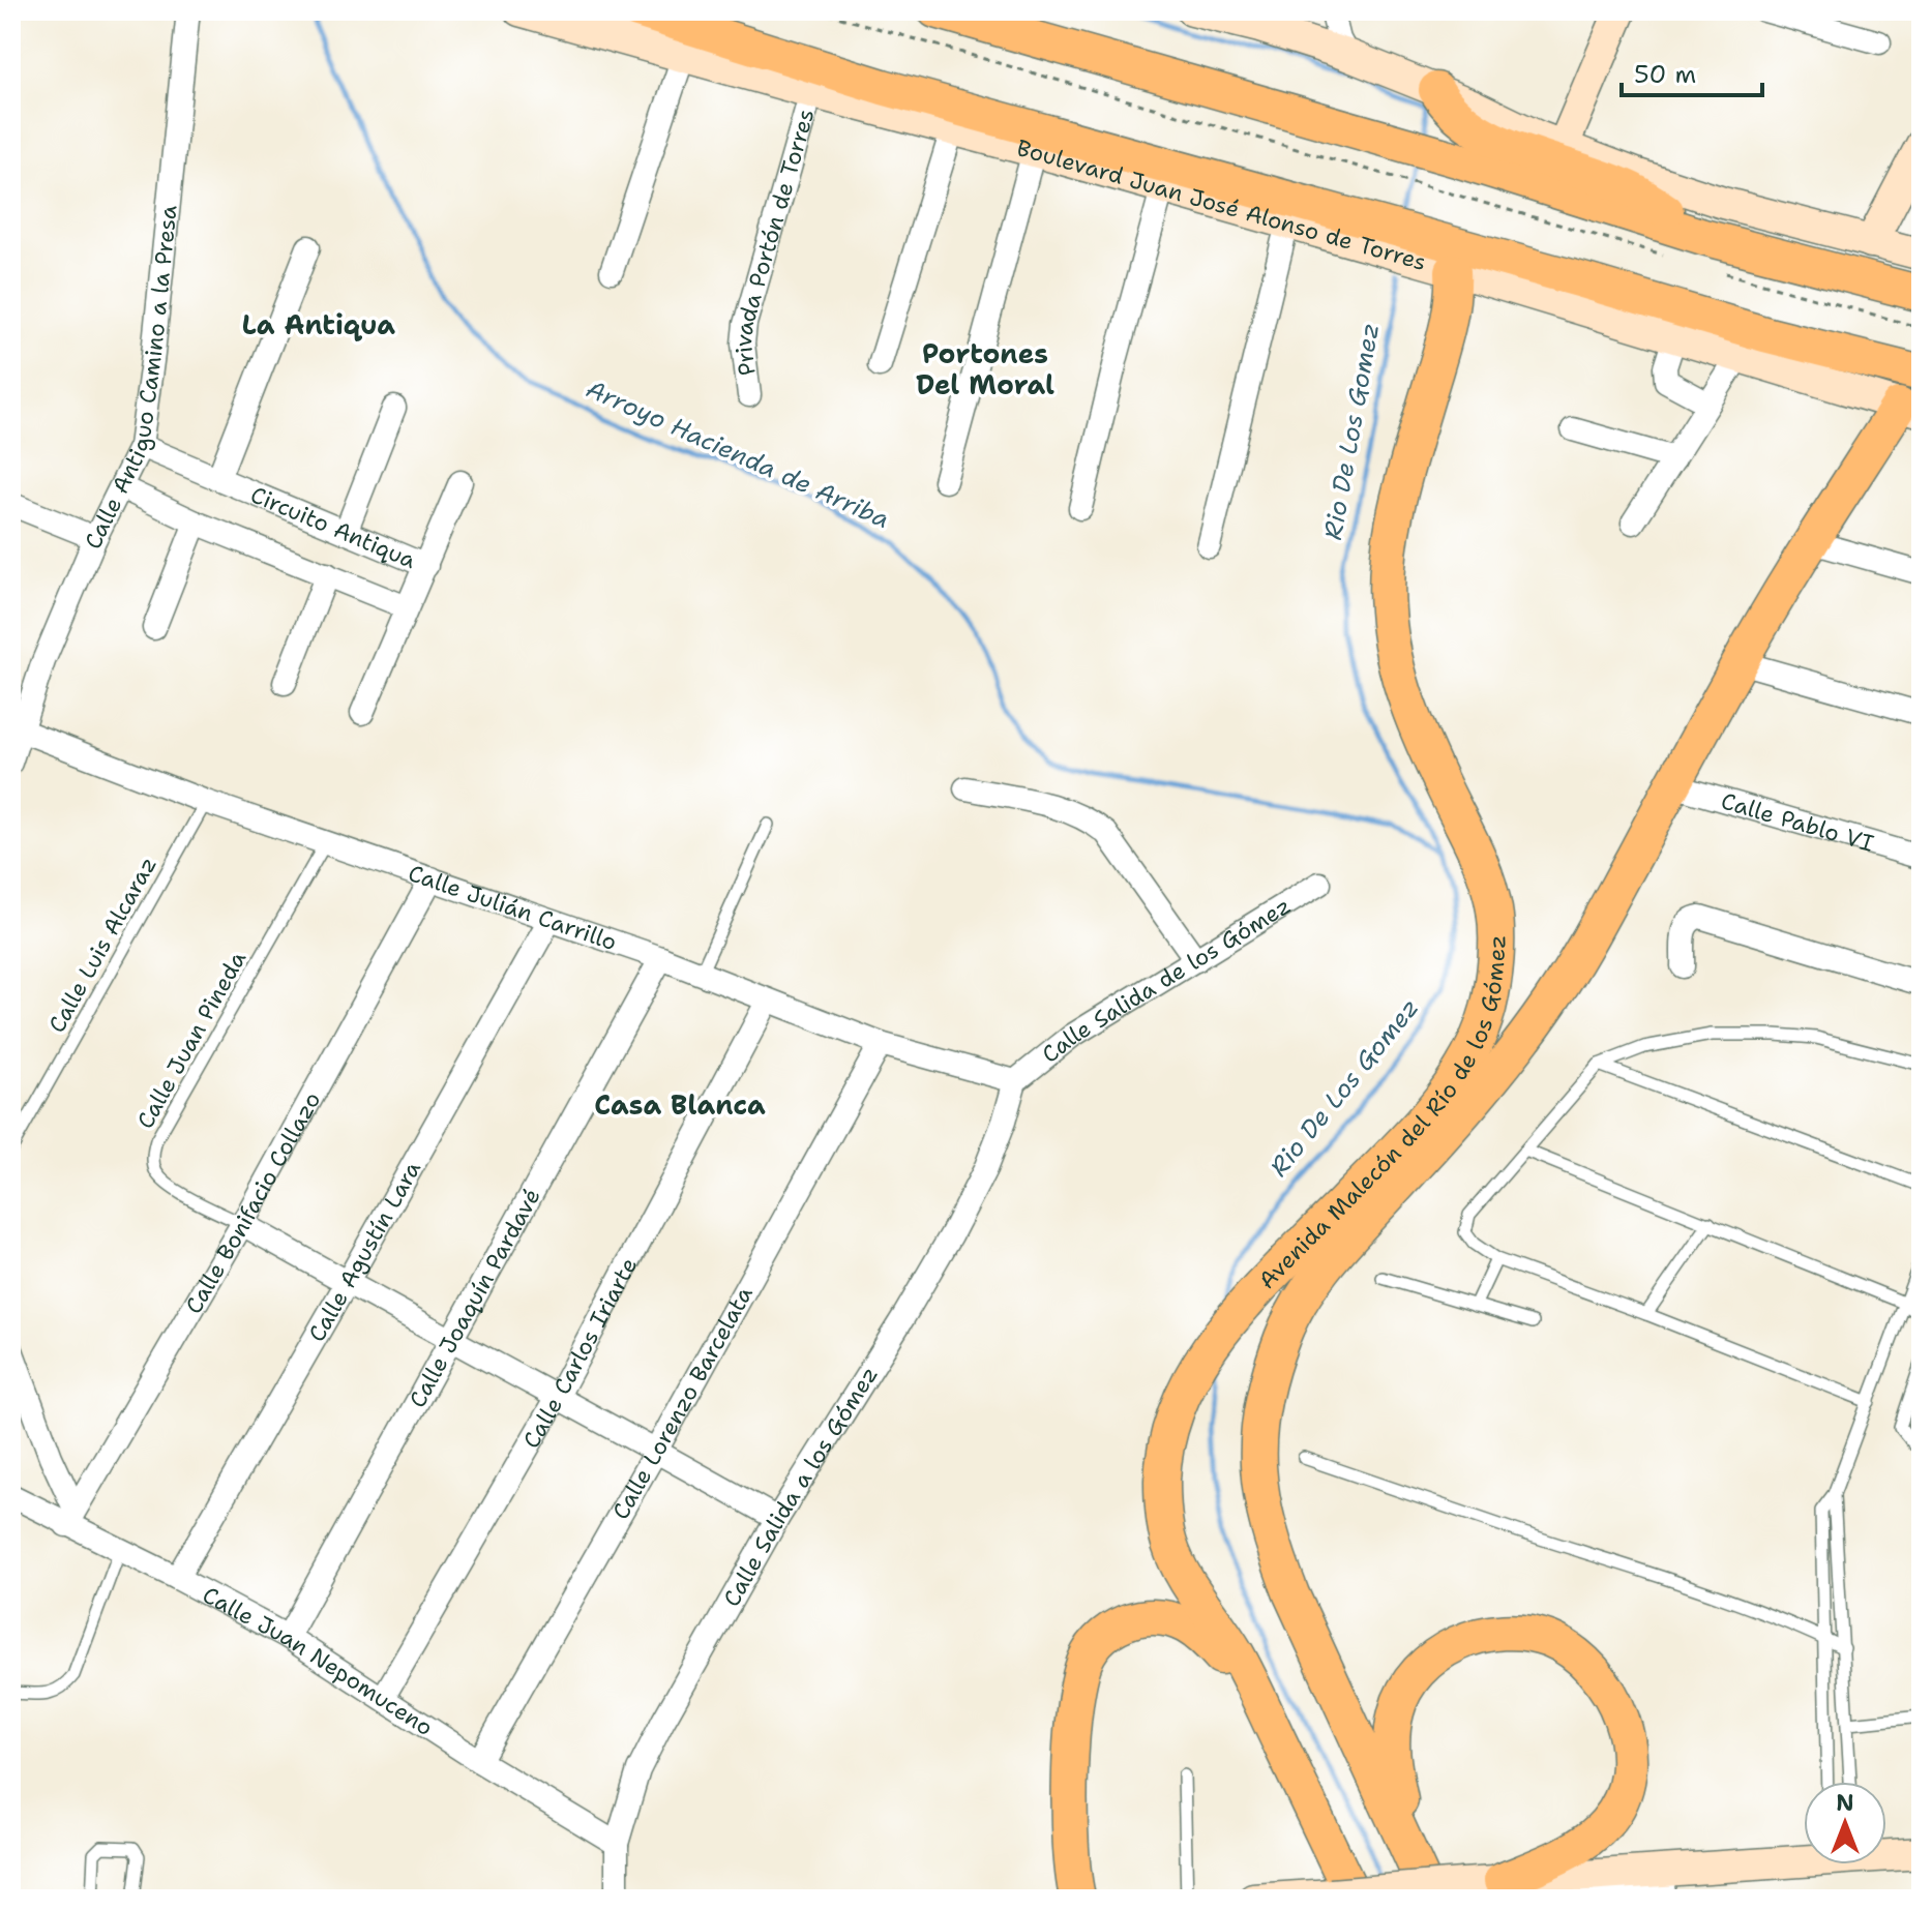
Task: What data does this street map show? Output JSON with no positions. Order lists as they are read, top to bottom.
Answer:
{
  "streets": {
    "main road": ["Boulevard Juan José Alonso de Torres", "Avenida Malecón del Río de los Gómez"],
    "street": [
      "Privada Portón de Torres",
      "Calle Antiguo Camino a la Presa",
      "Circuito Antiqua",
      "Calle Pablo VI",
      "Calle Julián Carrillo",
      "Calle Salida de los Gómez",
      "Calle Bonifacio Collazo",
      "Calle Agustín Lara",
      "Calle Joaquín Pardavé",
      "Calle Carlos Iriarte",
      "Calle Lorenzo Barcelata",
      "Calle Salida a los Gómez",
      "Calle Juan Nepomuceno"
    ],
    "lane": ["Calle Luis Alcaraz", "Calle Juan Pineda"]
  },
  "crossings": [
    ["Boulevard Juan José Alonso de Torres", "Privada Portón de Torres"],
    ["Boulevard Juan José Alonso de Torres", "Avenida Malecón del Río de los Gómez"],
    ["Calle Antiguo Camino a la Presa", "Circuito Antiqua"],
    ["Calle Antiguo Camino a la Presa", "Calle Julián Carrillo"],
    ["Calle Pablo VI", "Avenida Malecón del Río de los Gómez"],
    ["Calle Julián Carrillo", "Calle Luis Alcaraz"],
    ["Calle Julián Carrillo", "Calle Salida de los Gómez"],
    ["Calle Julián Carrillo", "Calle Juan Pineda"],
    ["Calle Julián Carrillo", "Calle Bonifacio Collazo"],
    ["Calle Julián Carrillo", "Calle Agustín Lara"],
    ["Calle Julián Carrillo", "Calle Joaquín Pardavé"],
    ["Calle Julián Carrillo", "Calle Carlos Iriarte"],
    ["Calle Julián Carrillo", "Calle Lorenzo Barcelata"],
    ["Calle Julián Carrillo", "Calle Salida a los Gómez"],
    ["Calle Salida de los Gómez", "Calle Salida a los Gómez"],
    ["Calle Juan Pineda", "Calle Bonifacio Collazo"],
    ["Calle Bonifacio Collazo", "Calle Juan Nepomuceno"],
    ["Calle Agustín Lara", "Calle Juan Nepomuceno"],
    ["Calle Joaquín Pardavé", "Calle Juan Nepomuceno"],
    ["Calle Carlos Iriarte", "Calle Juan Nepomuceno"],
    ["Calle Lorenzo Barcelata", "Calle Juan Nepomuceno"],
    ["Calle Salida a los Gómez", "Calle Juan Nepomuceno"]
  ],
  "districts": ["La Antiqua", "Portones Del Moral", "Casa Blanca"],
  "water": ["Rio De Los Gomez", "Arroyo Hacienda de Arriba"],
  "scale_bar": "50 m",
  "north": "top"
}
